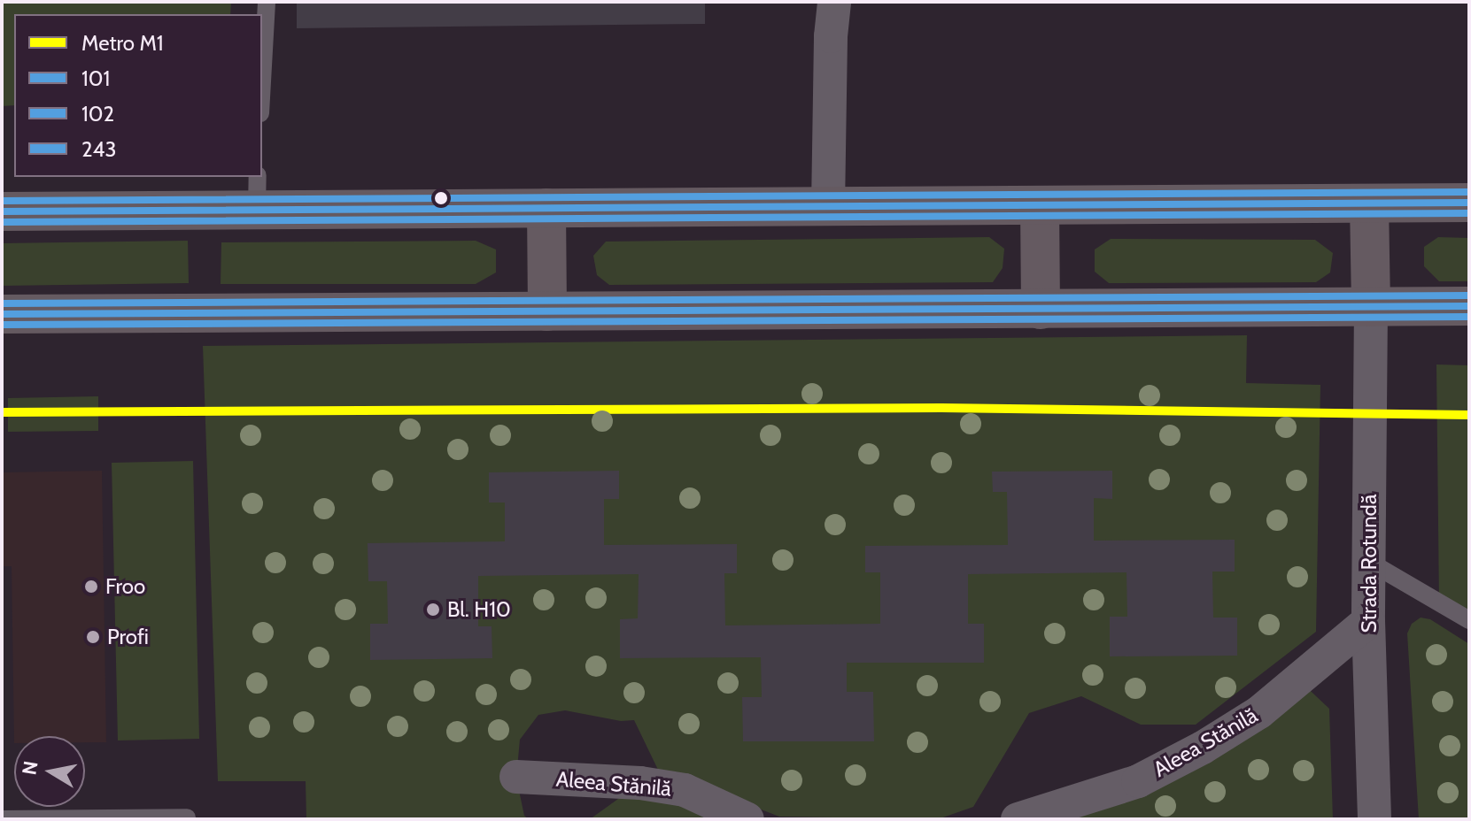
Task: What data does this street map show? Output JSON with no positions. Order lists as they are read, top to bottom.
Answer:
{
  "streets": {
    "street": ["Strada Rotundă", "Aleea Stănilă"]
  },
  "crossings": [
    ["Strada Rotundă", "Aleea Stănilă"]
  ],
  "places": ["Froo", "Bl. H10", "Profi"],
  "lines": [
    "transit line 243",
    "transit line 101",
    "transit line 102",
    "metro line M1"
  ],
  "legend": [
    "Metro M1",
    "101",
    "102",
    "243"
  ],
  "north": "left"
}
